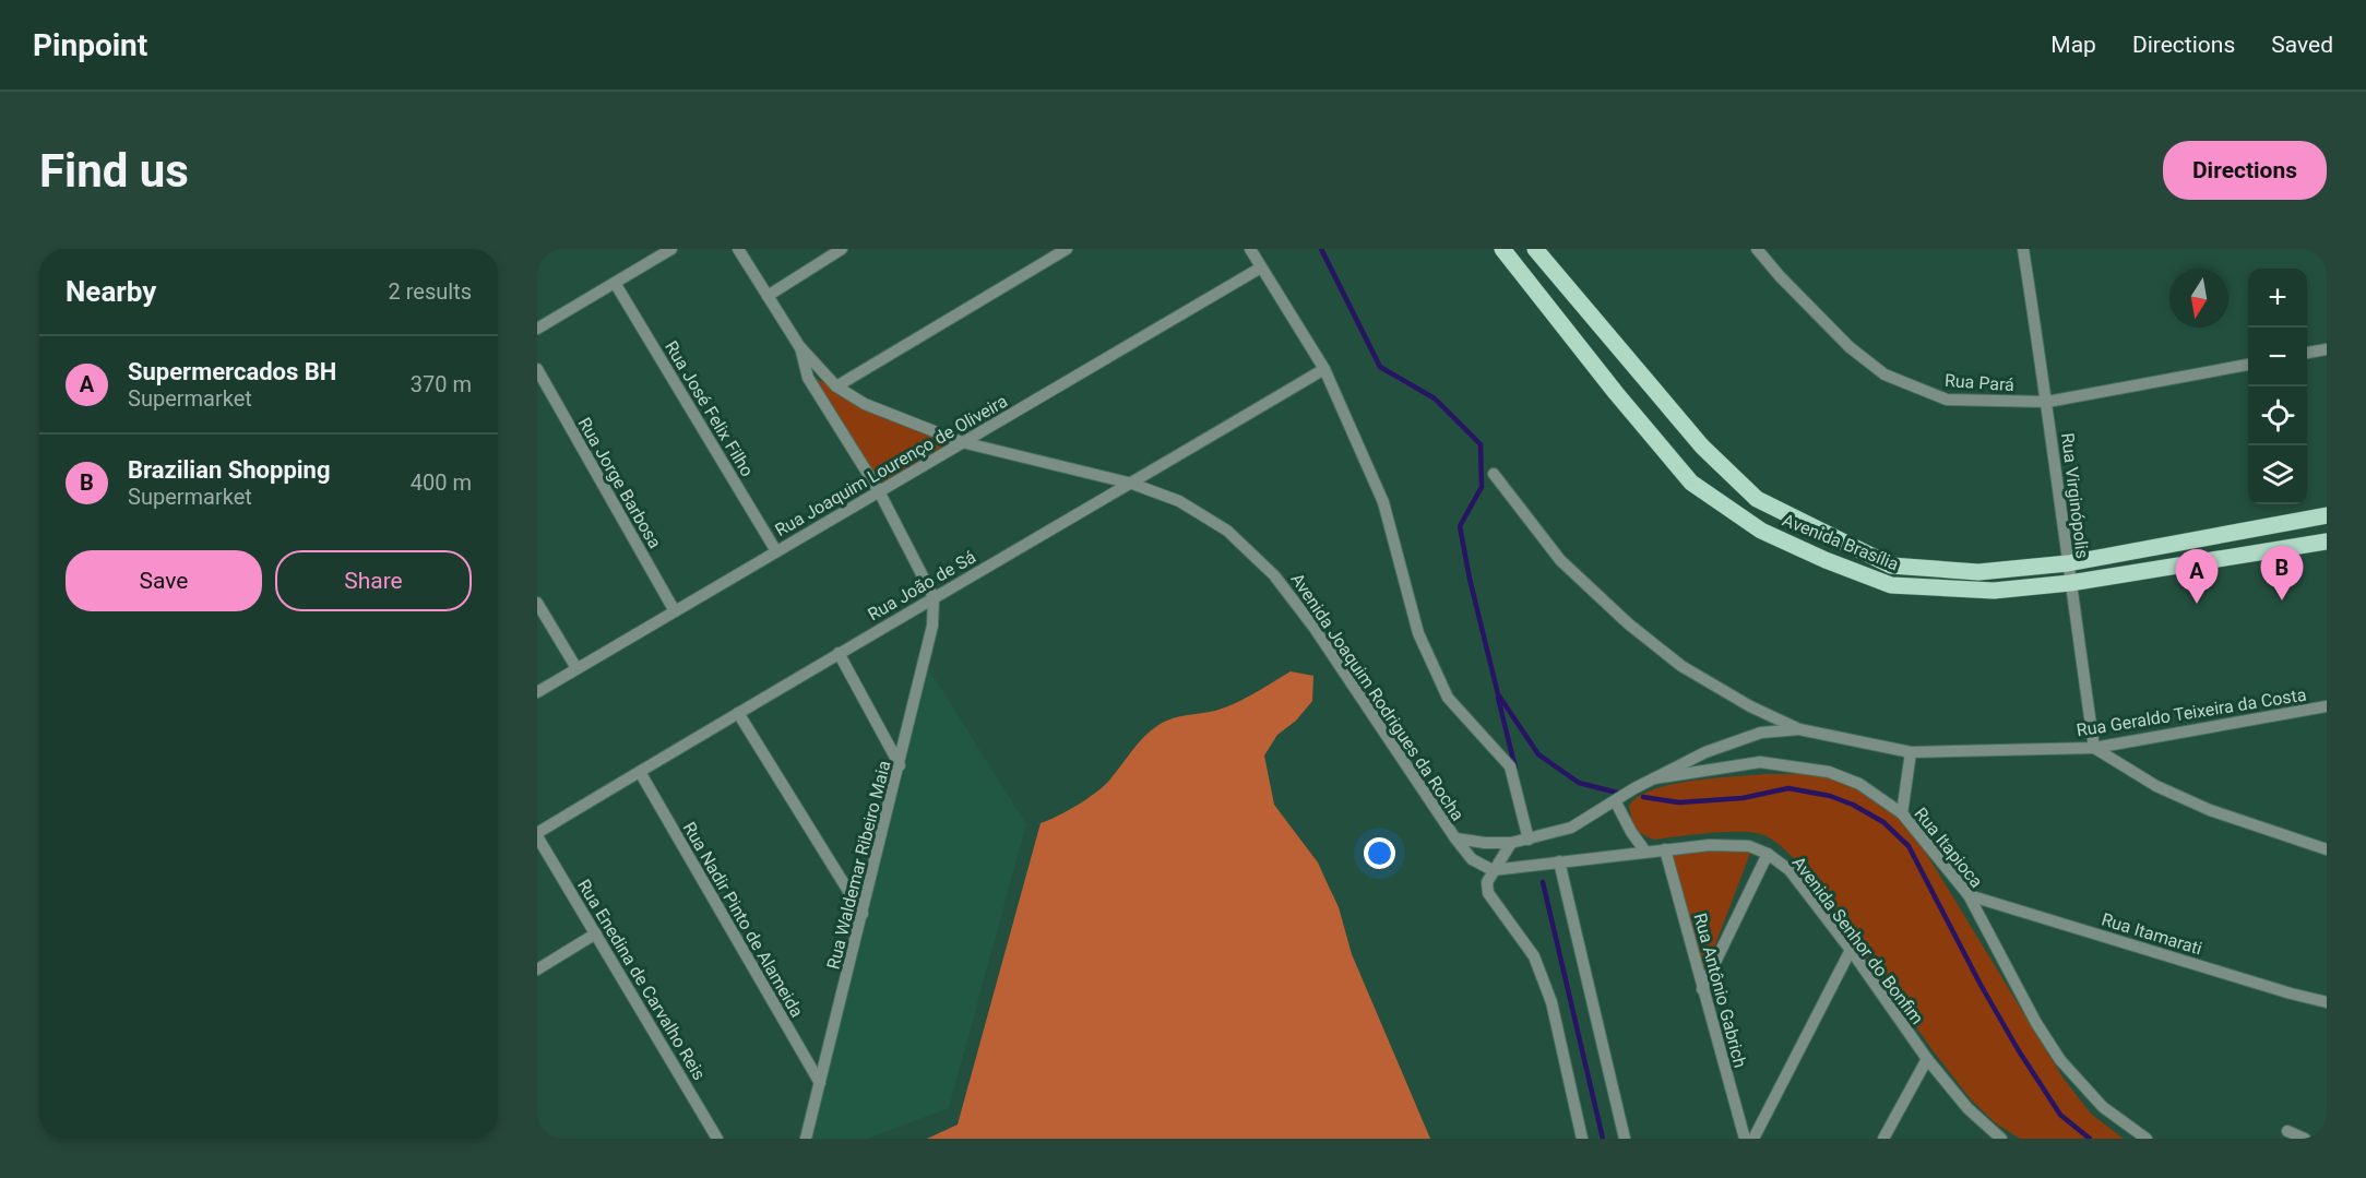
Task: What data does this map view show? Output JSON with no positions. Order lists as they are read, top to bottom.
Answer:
{
  "streets": {
    "main road": ["Avenida Brasília"],
    "street": [
      "Rua Pará",
      "Rua José Felix Filho",
      "Rua Joaquim Lourenço de Oliveira",
      "Rua Jorge Barbosa",
      "Rua Virginópolis",
      "Rua João de Sá",
      "Avenida Joaquim Rodrigues da Rocha",
      "Rua Geraldo Teixeira da Costa",
      "Rua Itapioca",
      "Rua Waldemar Ribeiro Maia",
      "Rua Nadir Pinto de Alameida",
      "Rua Itamarati",
      "Avenida Senhor do Bonfim",
      "Rua Enedina de Carvalho Reis",
      "Rua Antônio Gabrich"
    ]
  },
  "crossings": [
    ["Rua Pará", "Rua Virginópolis"],
    ["Rua José Felix Filho", "Rua Joaquim Lourenço de Oliveira"],
    ["Rua Joaquim Lourenço de Oliveira", "Rua Jorge Barbosa"],
    ["Rua Joaquim Lourenço de Oliveira", "Avenida Joaquim Rodrigues da Rocha"],
    ["Rua Virginópolis", "Avenida Brasília"],
    ["Rua Virginópolis", "Rua Geraldo Teixeira da Costa"],
    ["Rua João de Sá", "Avenida Joaquim Rodrigues da Rocha"],
    ["Rua João de Sá", "Rua Waldemar Ribeiro Maia"],
    ["Rua João de Sá", "Rua Nadir Pinto de Alameida"],
    ["Rua João de Sá", "Rua Enedina de Carvalho Reis"],
    ["Avenida Joaquim Rodrigues da Rocha", "Rua Waldemar Ribeiro Maia"],
    ["Avenida Joaquim Rodrigues da Rocha", "Avenida Senhor do Bonfim"],
    ["Rua Itapioca", "Rua Itamarati"],
    ["Rua Waldemar Ribeiro Maia", "Rua Nadir Pinto de Alameida"],
    ["Avenida Senhor do Bonfim", "Rua Antônio Gabrich"]
  ],
  "north": "bottom",
  "page": {
    "header": "Pinpoint",
    "nav": ["Map", "Directions", "Saved"],
    "buttons": [
      "Directions",
      ["Save", "Share"]
    ],
    "title": "Find us",
    "heading": ["Nearby", "2 results"],
    "map_buttons": ["+", "−"],
    "list": [
      {
        "mark": "A",
        "name": "Supermercados BH",
        "note": "Supermarket",
        "value": "370 m"
      },
      {
        "mark": "B",
        "name": "Brazilian Shopping",
        "note": "Supermarket",
        "value": "400 m"
      }
    ],
    "pins": ["B", "A"]
  }
}
